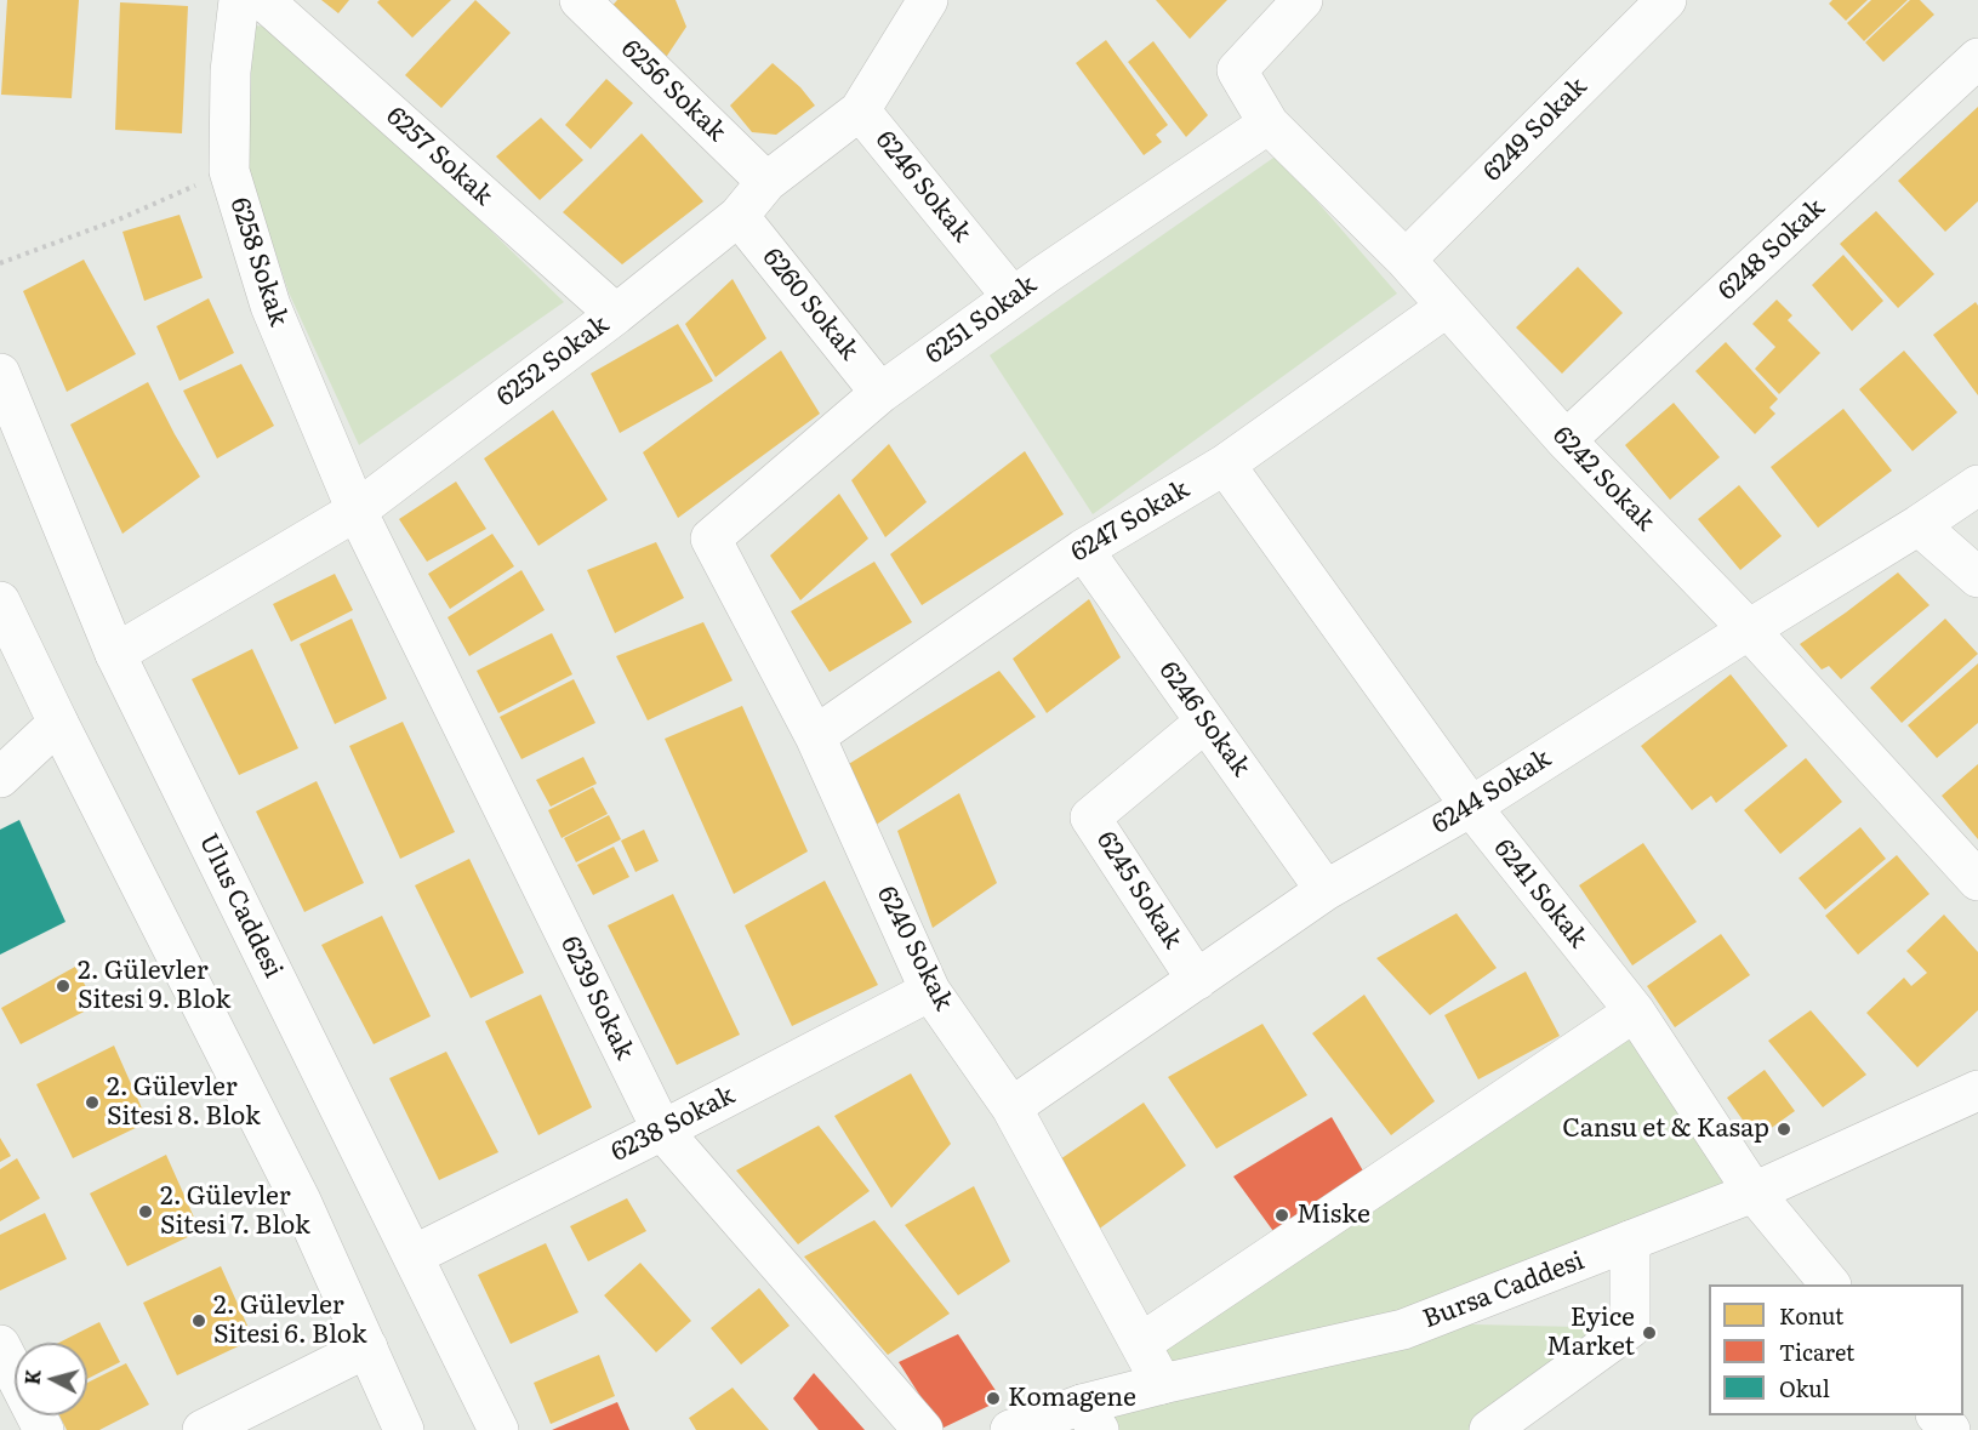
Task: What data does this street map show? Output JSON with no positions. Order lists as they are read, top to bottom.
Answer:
{
  "streets": {
    "street": [
      "6256 Sokak",
      "6249 Sokak",
      "6257 Sokak",
      "6246 Sokak",
      "6248 Sokak",
      "6258 Sokak",
      "6260 Sokak",
      "6251 Sokak",
      "6252 Sokak",
      "6242 Sokak",
      "6247 Sokak",
      "6244 Sokak",
      "6245 Sokak",
      "6241 Sokak",
      "Ulus Caddesi",
      "6240 Sokak",
      "6239 Sokak",
      "6238 Sokak",
      "Bursa Caddesi"
    ]
  },
  "crossings": [
    ["6256 Sokak", "6252 Sokak"],
    ["6249 Sokak", "6242 Sokak"],
    ["6257 Sokak", "6252 Sokak"],
    ["6246 Sokak", "6251 Sokak"],
    ["6246 Sokak", "6252 Sokak"],
    ["6246 Sokak", "6247 Sokak"],
    ["6246 Sokak", "6244 Sokak"],
    ["6246 Sokak", "6245 Sokak"],
    ["6248 Sokak", "6242 Sokak"],
    ["6258 Sokak", "6252 Sokak"],
    ["6258 Sokak", "6239 Sokak"],
    ["6260 Sokak", "6251 Sokak"],
    ["6260 Sokak", "6252 Sokak"],
    ["6251 Sokak", "6242 Sokak"],
    ["6251 Sokak", "6240 Sokak"],
    ["6252 Sokak", "Ulus Caddesi"],
    ["6252 Sokak", "6239 Sokak"],
    ["6242 Sokak", "6247 Sokak"],
    ["6242 Sokak", "6244 Sokak"],
    ["6247 Sokak", "6241 Sokak"],
    ["6247 Sokak", "6240 Sokak"],
    ["6244 Sokak", "6245 Sokak"],
    ["6244 Sokak", "6241 Sokak"],
    ["6244 Sokak", "6240 Sokak"],
    ["6241 Sokak", "Bursa Caddesi"],
    ["Ulus Caddesi", "6238 Sokak"],
    ["6240 Sokak", "6238 Sokak"],
    ["6240 Sokak", "Bursa Caddesi"],
    ["6239 Sokak", "6238 Sokak"]
  ],
  "places": [
    "2. Gülevler Sitesi 9. Blok",
    "2. Gülevler Sitesi 8. Blok",
    "Cansu et & Kasap",
    "2. Gülevler Sitesi 7. Blok",
    "Miske",
    "2. Gülevler Sitesi 6. Blok",
    "Eyice Market",
    "Komagene"
  ],
  "legend": ["Konut", "Ticaret", "Okul"],
  "north": "left"
}
